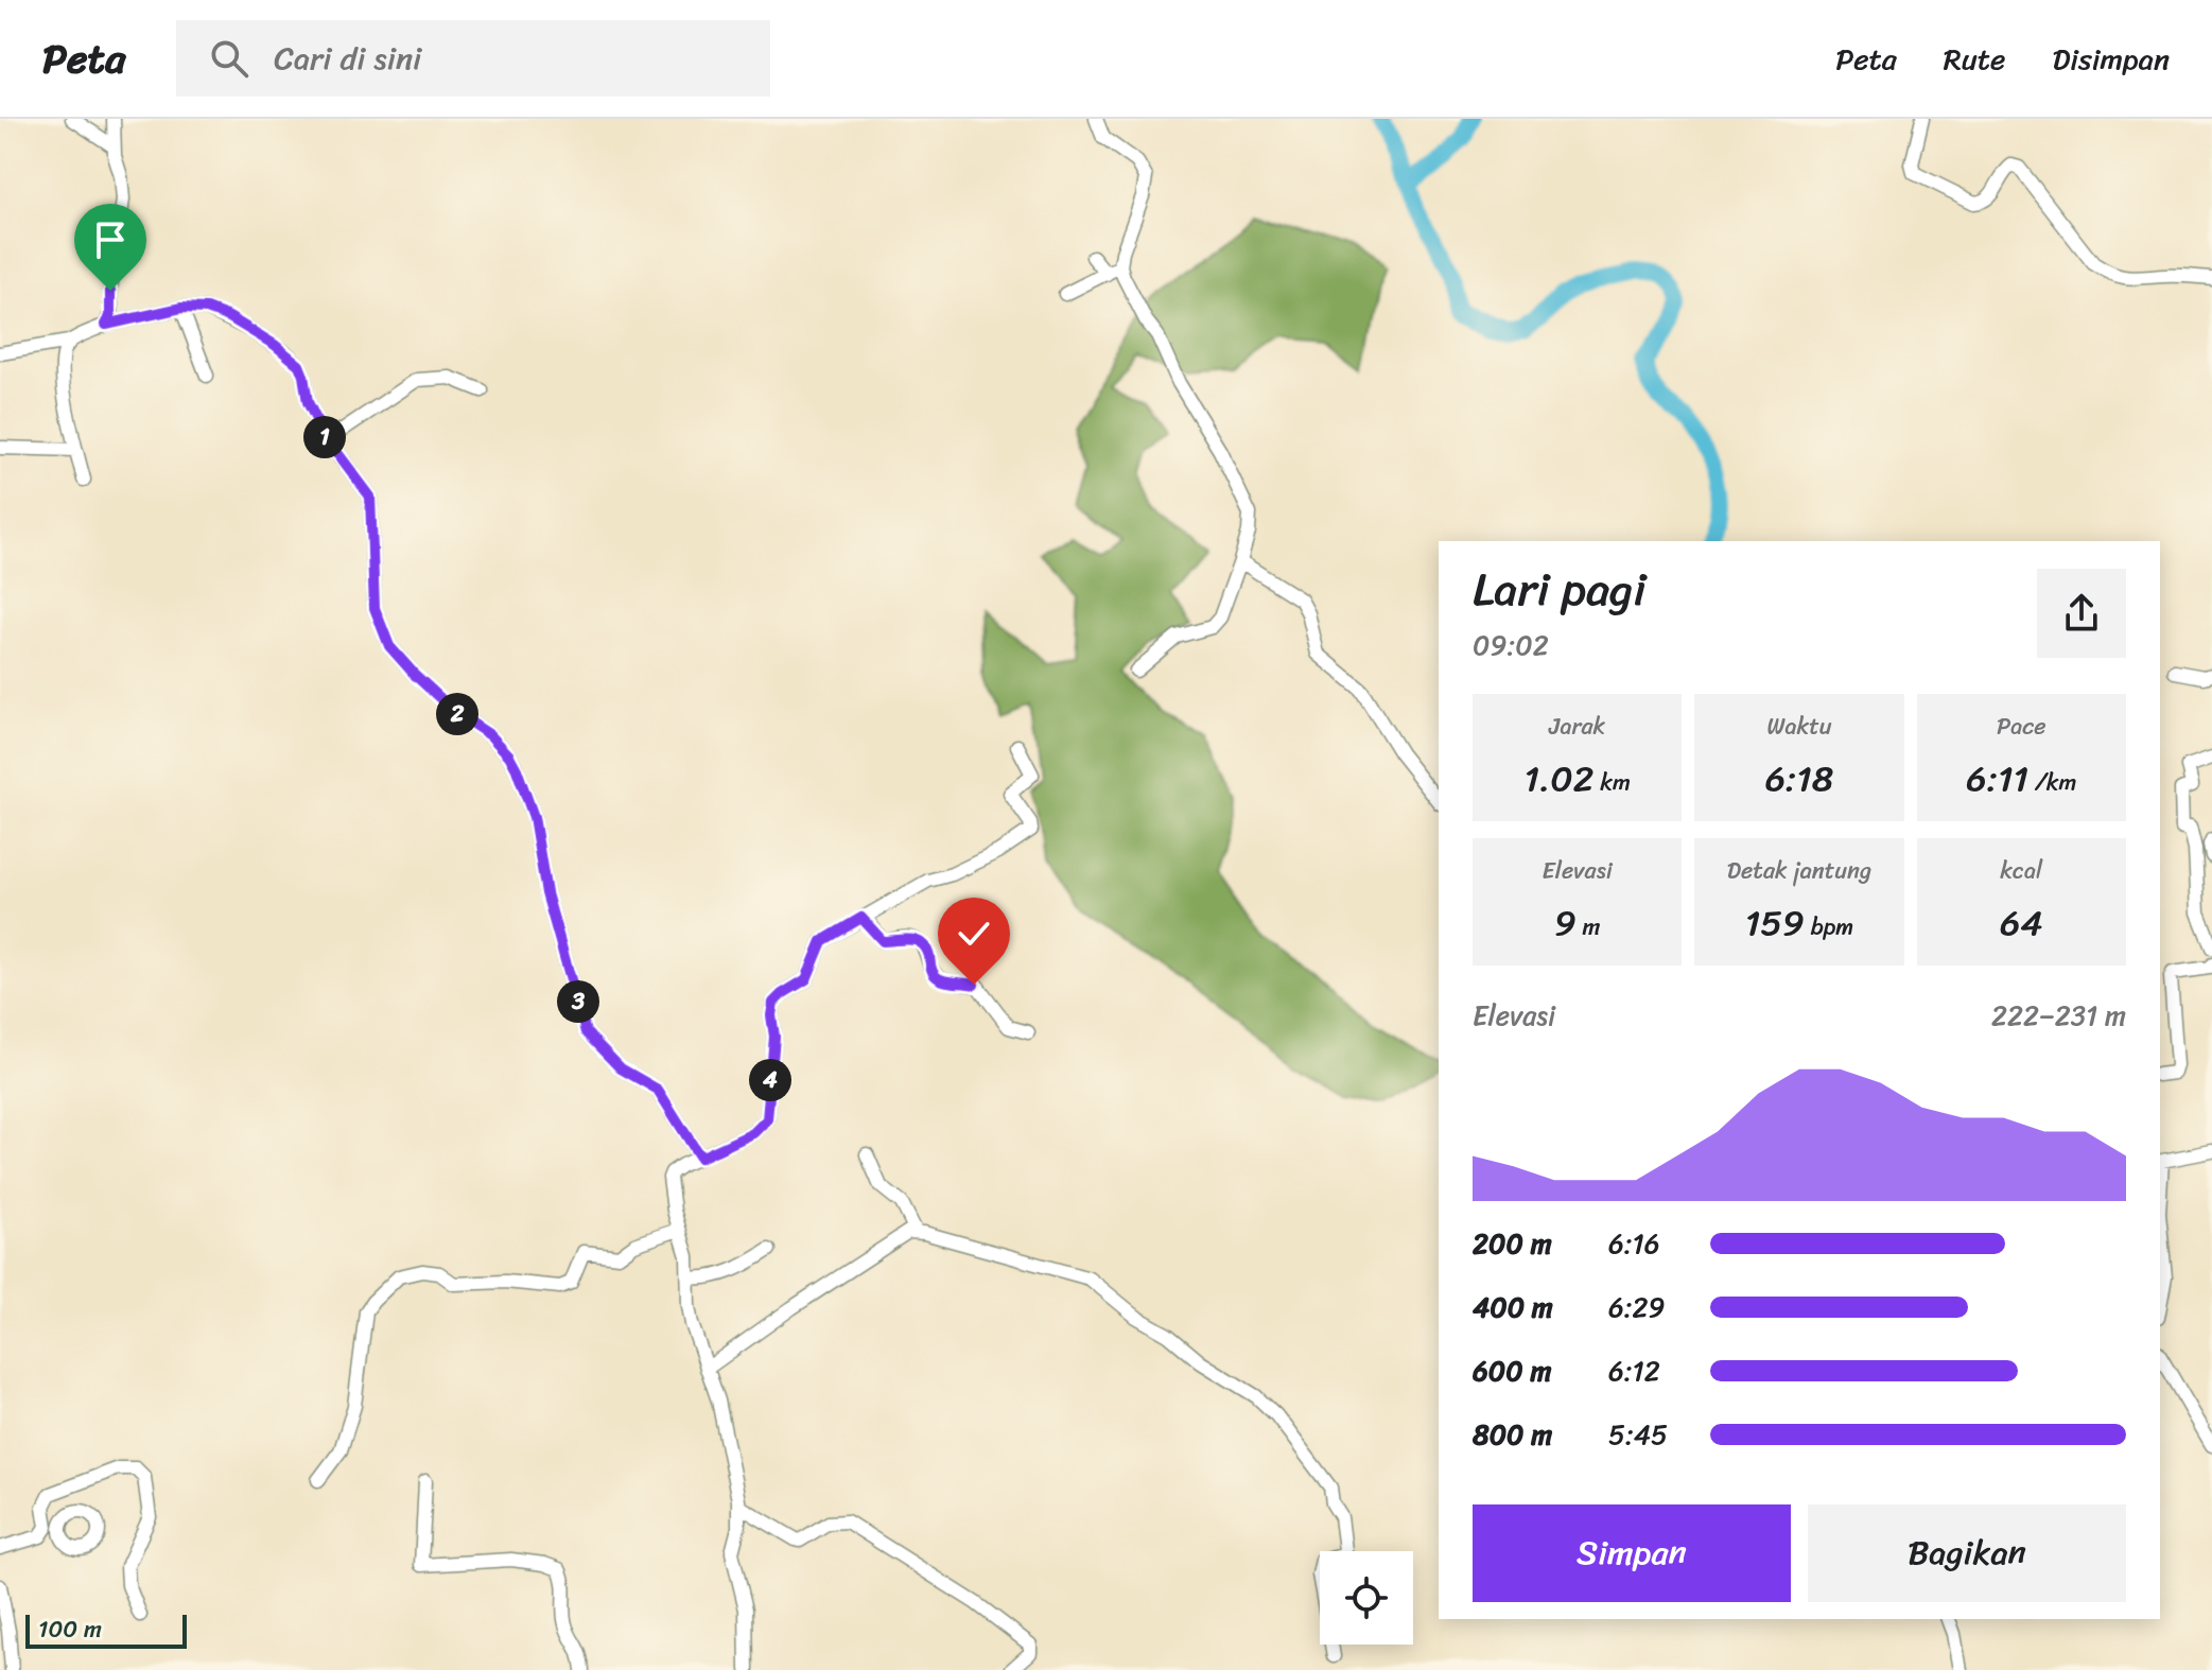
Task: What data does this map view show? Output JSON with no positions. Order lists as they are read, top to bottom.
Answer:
{
  "scale_bar": "100 m",
  "page": {
    "header": "Peta",
    "search": "Cari di sini",
    "nav": ["Peta", "Rute", "Disimpan"],
    "pins": [
      "1",
      "2",
      "3",
      "4"
    ],
    "heading": ["Lari pagi", "09:02"],
    "stats": [
      ["Jarak", "1.02 km"],
      ["Waktu", "6:18"],
      ["Pace", "6:11 /km"],
      ["Elevasi", "9 m"],
      ["Detak jantung", "159 bpm"],
      ["kcal", "64"]
    ],
    "chart": ["Elevasi", "222–231 m"],
    "list": [
      {
        "name": "200 m",
        "note": "6:16"
      },
      {
        "name": "400 m",
        "note": "6:29"
      },
      {
        "name": "600 m",
        "note": "6:12"
      },
      {
        "name": "800 m",
        "note": "5:45"
      }
    ],
    "buttons": ["Simpan", "Bagikan"],
    "scale": "100 m"
  }
}
